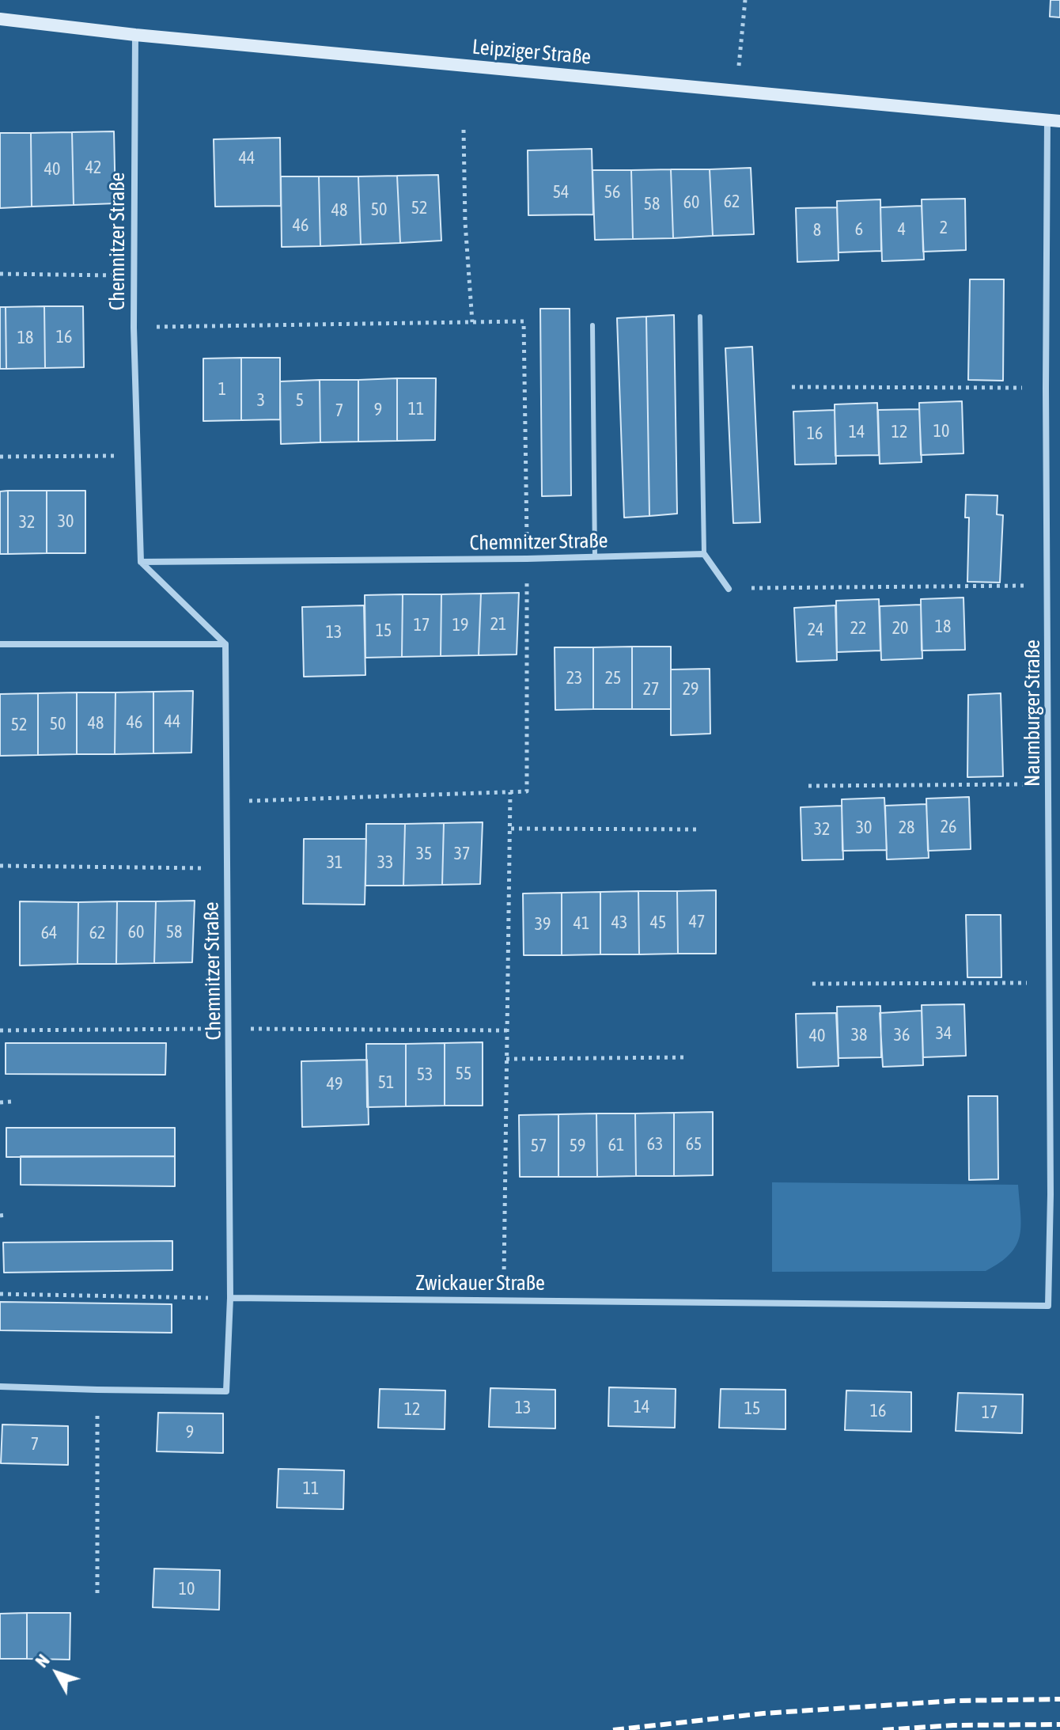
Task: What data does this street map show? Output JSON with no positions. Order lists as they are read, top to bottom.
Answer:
{
  "streets": {
    "main road": ["Leipziger Straße"],
    "street": ["Chemnitzer Straße", "Naumburger Straße", "Zwickauer Straße"]
  },
  "crossings": [
    ["Leipziger Straße", "Chemnitzer Straße"],
    ["Leipziger Straße", "Naumburger Straße"],
    ["Chemnitzer Straße", "Zwickauer Straße"],
    ["Naumburger Straße", "Zwickauer Straße"]
  ],
  "house_numbers": [
    "44",
    "42",
    "40",
    "54",
    "56",
    "62",
    "60",
    "58",
    "52",
    "50",
    "48",
    "46",
    "2",
    "6",
    "4",
    "8",
    "16",
    "18",
    "1",
    "3",
    "5",
    "11",
    "9",
    "7",
    "10",
    "14",
    "12",
    "16",
    "30",
    "32",
    "21",
    "17",
    "19",
    "18",
    "22",
    "20",
    "24",
    "15",
    "13",
    "23",
    "25",
    "27",
    "29",
    "44",
    "46",
    "48",
    "50",
    "52",
    "26",
    "30",
    "28",
    "32",
    "35",
    "37",
    "31",
    "33",
    "47",
    "43",
    "45",
    "41",
    "39",
    "60",
    "58",
    "64",
    "62",
    "34",
    "38",
    "36",
    "40",
    "55",
    "53",
    "51",
    "49",
    "63",
    "65",
    "61",
    "57",
    "59",
    "14",
    "13",
    "15",
    "12",
    "16",
    "17",
    "9",
    "7",
    "11",
    "10"
  ],
  "north": "top left"
}
